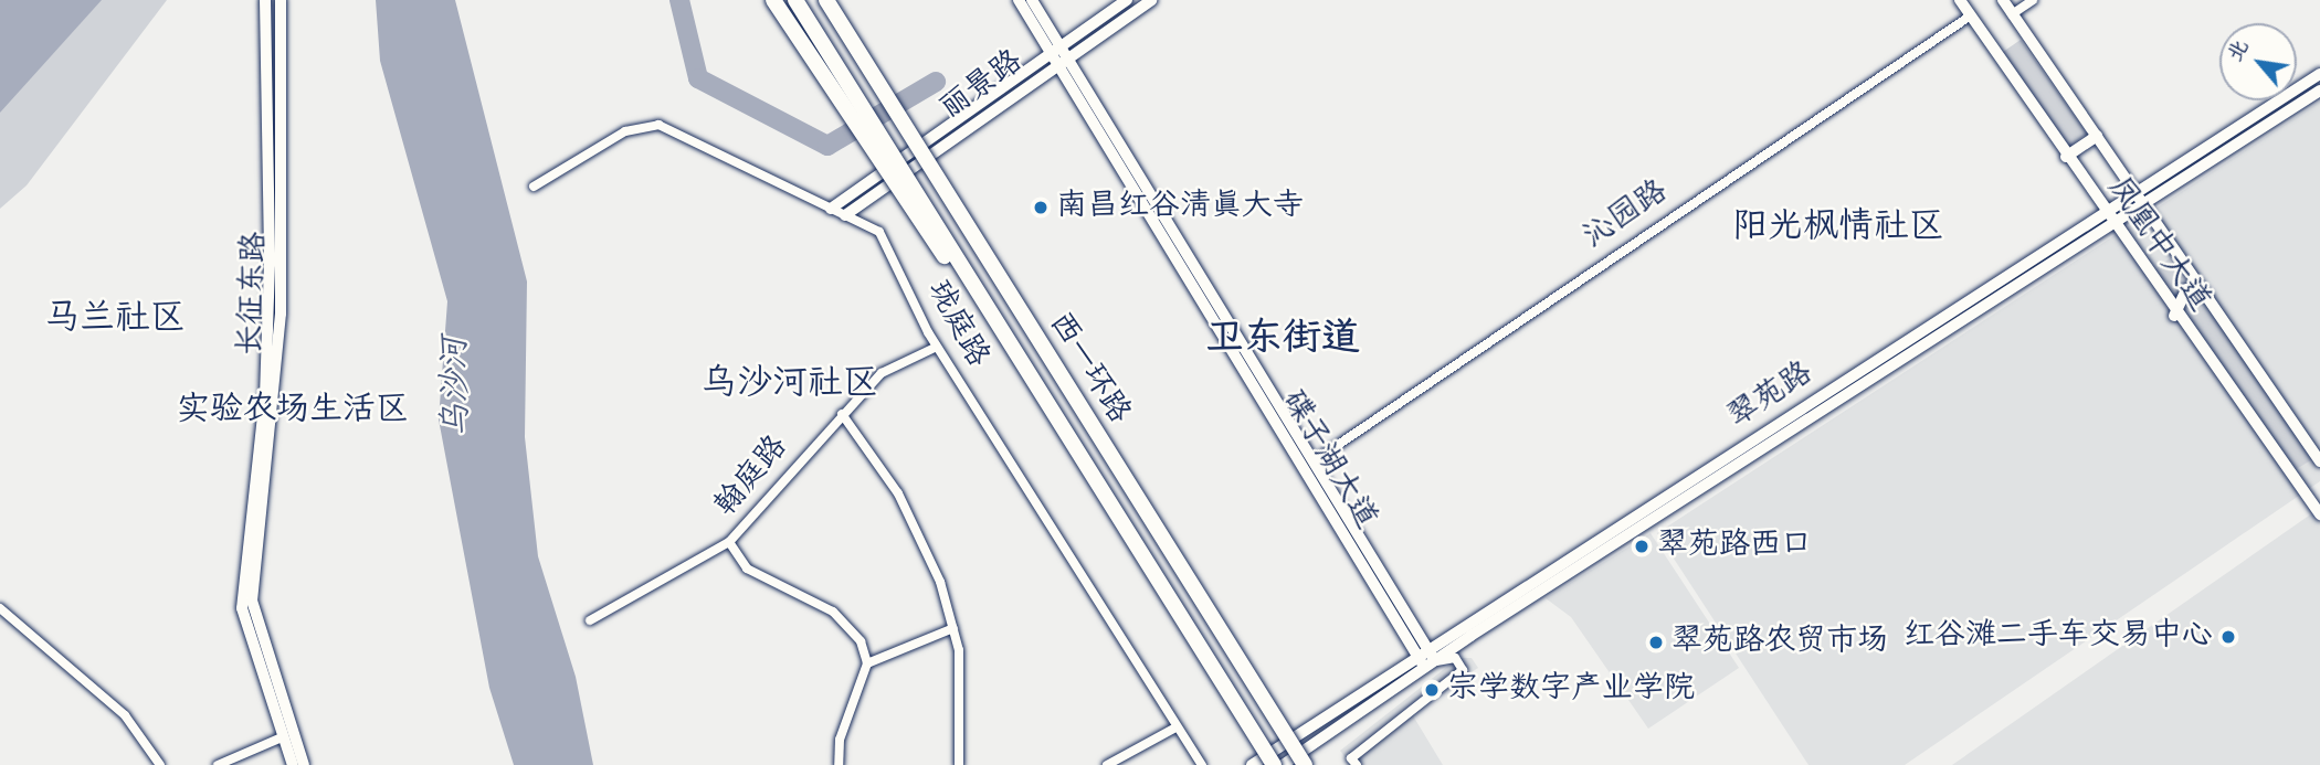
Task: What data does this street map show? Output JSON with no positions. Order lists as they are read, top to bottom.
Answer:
{
  "streets": {
    "highway": ["西一环路"],
    "main road": [
      "丽景路",
      "凤凰中大道",
      "长征东路",
      "翠苑路",
      "碟子湖大道"
    ],
    "street": ["沁园路", "珑庭路", "翰庭路"]
  },
  "crossings": [
    ["丽景路", "珑庭路"],
    ["丽景路", "碟子湖大道"],
    ["沁园路", "凤凰中大道"],
    ["沁园路", "碟子湖大道"],
    ["凤凰中大道", "翠苑路"],
    ["珑庭路", "翰庭路"],
    ["翠苑路", "碟子湖大道"]
  ],
  "districts": [
    "阳光枫情社区",
    "马兰社区",
    "卫东街道",
    "乌沙河社区",
    "实验农场生活区"
  ],
  "water": ["乌沙河"],
  "places": [
    "南昌红谷清真大寺",
    "翠苑路西口",
    "红谷滩二手车交易中心",
    "翠苑路农贸市场",
    "宗学数字产业学院"
  ],
  "north": "top left"
}
